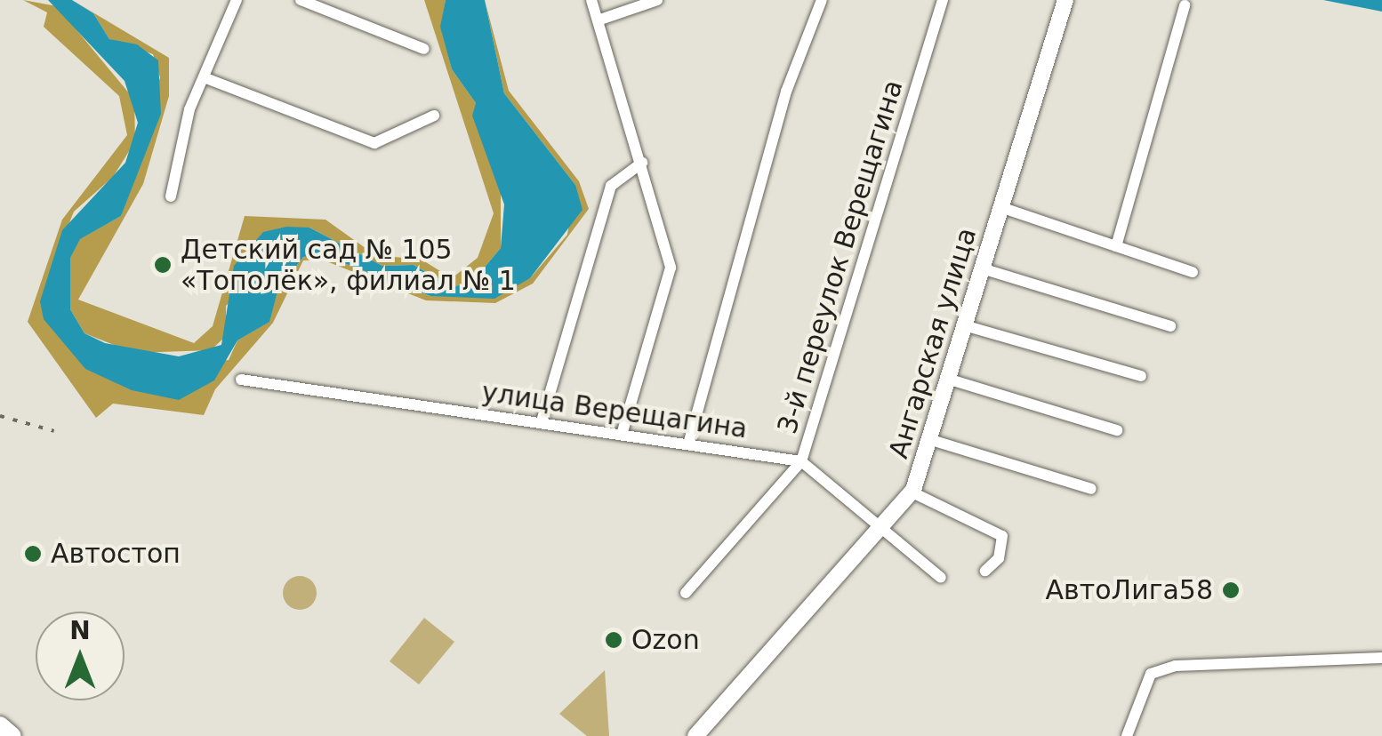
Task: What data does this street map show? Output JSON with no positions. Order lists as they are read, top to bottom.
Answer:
{
  "streets": {
    "street": ["3-й переулок Верещагина", "Ангарская улица", "улица Верещагина"]
  },
  "crossings": [
    ["3-й переулок Верещагина", "улица Верещагина"],
    ["Ангарская улица", "улица Верещагина"]
  ],
  "places": [
    "Детский сад № 105 «Тополёк», филиал № 1",
    "Автостоп",
    "АвтоЛига58",
    "Ozon"
  ],
  "north": "top"
}
